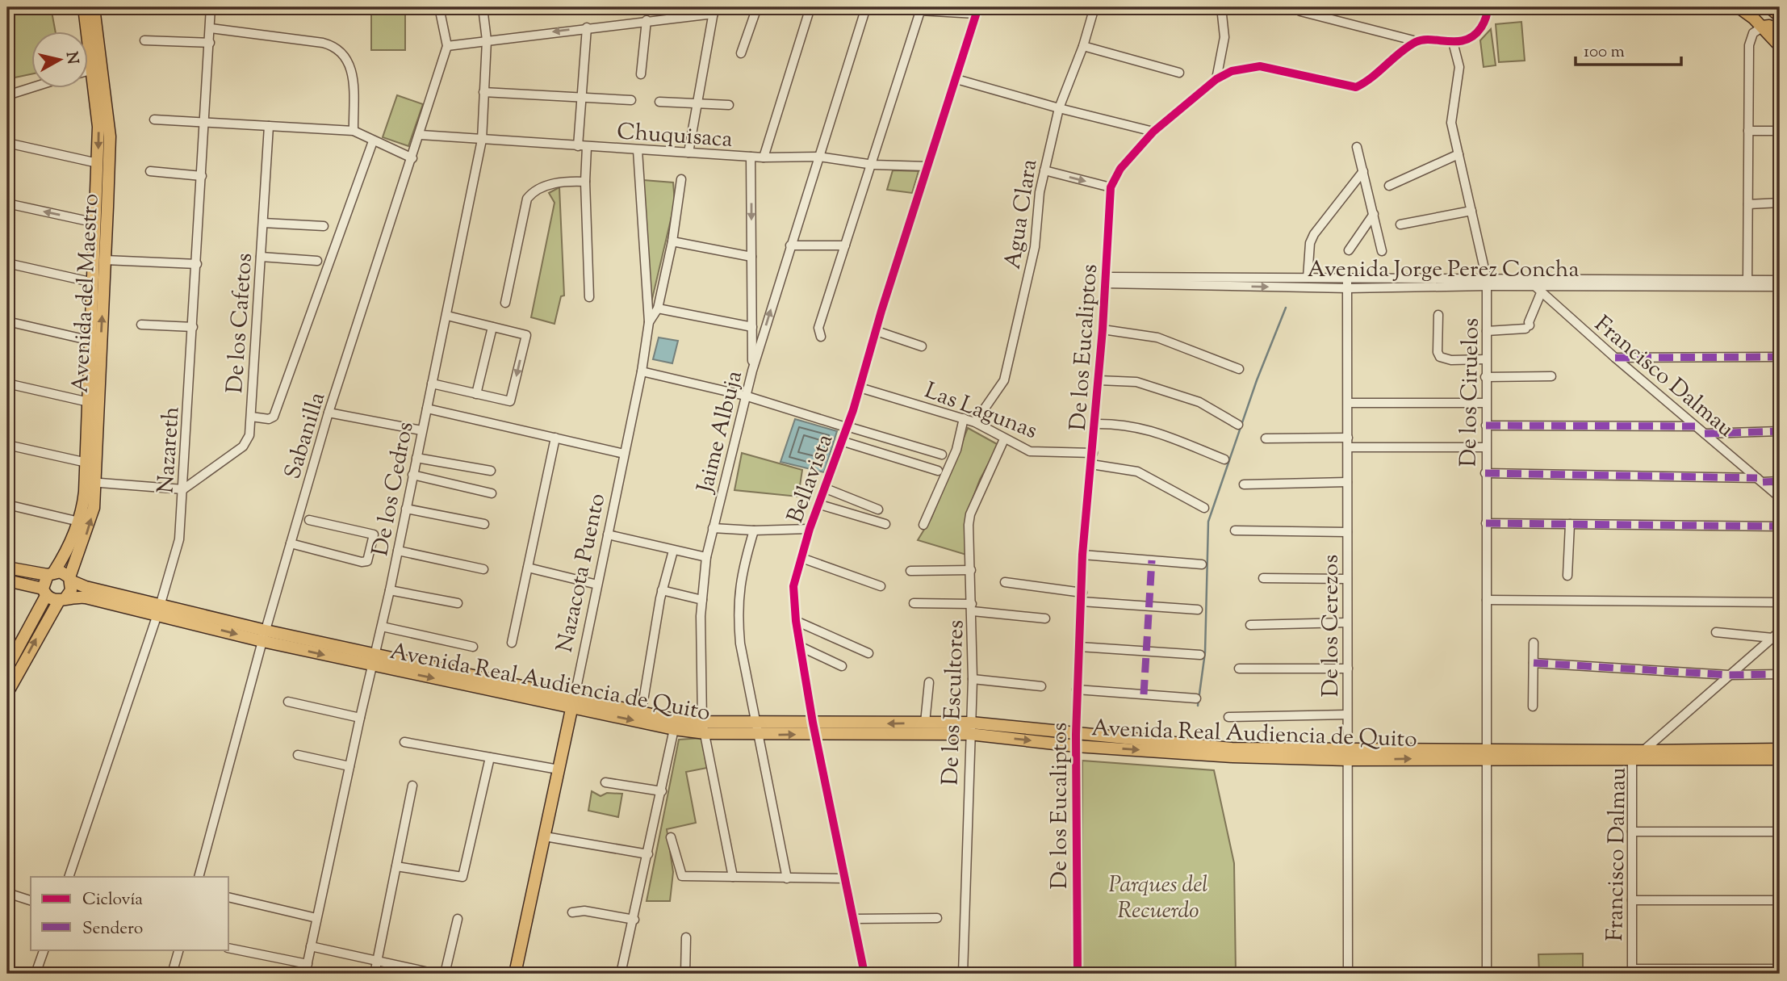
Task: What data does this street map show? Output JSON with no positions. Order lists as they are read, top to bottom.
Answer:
{
  "streets": {
    "main road": ["Avenida del Maestro", "Nazacota Puento", "Avenida Real Audiencia de Quito"],
    "street": [
      "Chuquisaca",
      "Agua Clara",
      "Avenida Jorge Perez Concha",
      "De los Cafetos",
      "De los Eucaliptos",
      "Francisco Dalmau",
      "De los Ciruelos",
      "Las Lagunas",
      "Jaime Albuja",
      "Sabanilla",
      "Nazareth",
      "Bellavista",
      "De los Cedros",
      "De los Cerezos",
      "De los Escultores"
    ]
  },
  "crossings": [
    ["Chuquisaca", "Jaime Albuja"],
    ["Chuquisaca", "Sabanilla"],
    ["Chuquisaca", "Bellavista"],
    ["Chuquisaca", "De los Cedros"],
    ["Agua Clara", "Las Lagunas"],
    ["Avenida Jorge Perez Concha", "De los Eucaliptos"],
    ["Avenida Jorge Perez Concha", "Francisco Dalmau"],
    ["Avenida Jorge Perez Concha", "De los Ciruelos"],
    ["Avenida Jorge Perez Concha", "De los Cerezos"],
    ["Avenida del Maestro", "Avenida Real Audiencia de Quito"],
    ["De los Cafetos", "Nazareth"],
    ["De los Eucaliptos", "Las Lagunas"],
    ["De los Eucaliptos", "Avenida Real Audiencia de Quito"],
    ["Francisco Dalmau", "Avenida Real Audiencia de Quito"],
    ["De los Ciruelos", "Avenida Real Audiencia de Quito"],
    ["Las Lagunas", "Bellavista"],
    ["Las Lagunas", "De los Escultores"],
    ["Jaime Albuja", "Avenida Real Audiencia de Quito"],
    ["Sabanilla", "Avenida Real Audiencia de Quito"],
    ["Nazareth", "Avenida Real Audiencia de Quito"],
    ["Bellavista", "Avenida Real Audiencia de Quito"],
    ["De los Cedros", "Avenida Real Audiencia de Quito"],
    ["Nazacota Puento", "Avenida Real Audiencia de Quito"],
    ["De los Cerezos", "Avenida Real Audiencia de Quito"],
    ["Avenida Real Audiencia de Quito", "De los Escultores"]
  ],
  "parks": ["Parques del Recuerdo"],
  "legend": ["Ciclovía", "Sendero"],
  "scale_bar": "100 m",
  "north": "right"
}
